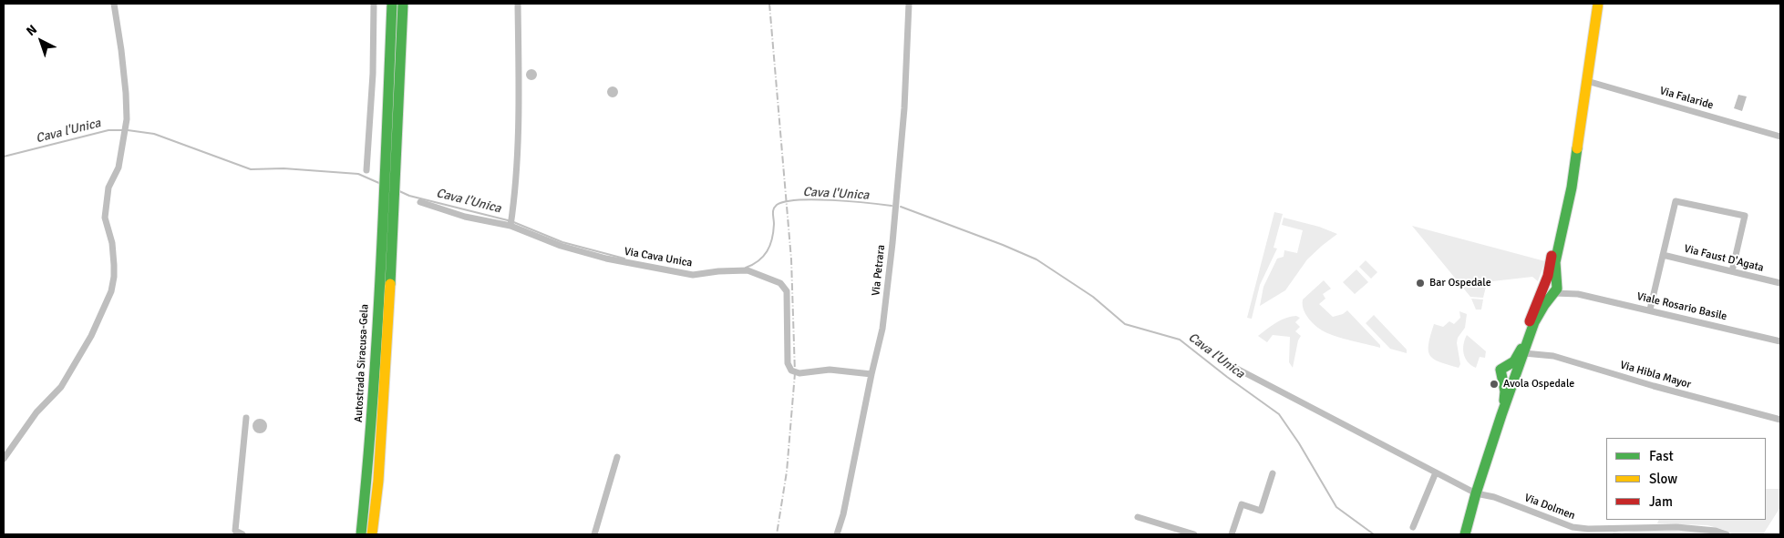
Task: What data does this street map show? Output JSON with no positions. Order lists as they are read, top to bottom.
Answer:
{
  "streets": {
    "main road": ["Autostrada Siracusa-Gela"],
    "street": [
      "Via Falaride",
      "Via Cava Unica",
      "Via Faust D'Agata",
      "Via Petrara",
      "Viale Rosario Basile",
      "Via Hibla Mayor",
      "Via Dolmen"
    ]
  },
  "crossings": [
    ["Via Cava Unica", "Via Petrara"]
  ],
  "water": ["Cava l'Unica"],
  "places": ["Bar Ospedale", "Avola Ospedale"],
  "legend": ["Fast", "Slow", "Jam"],
  "north": "top left"
}
